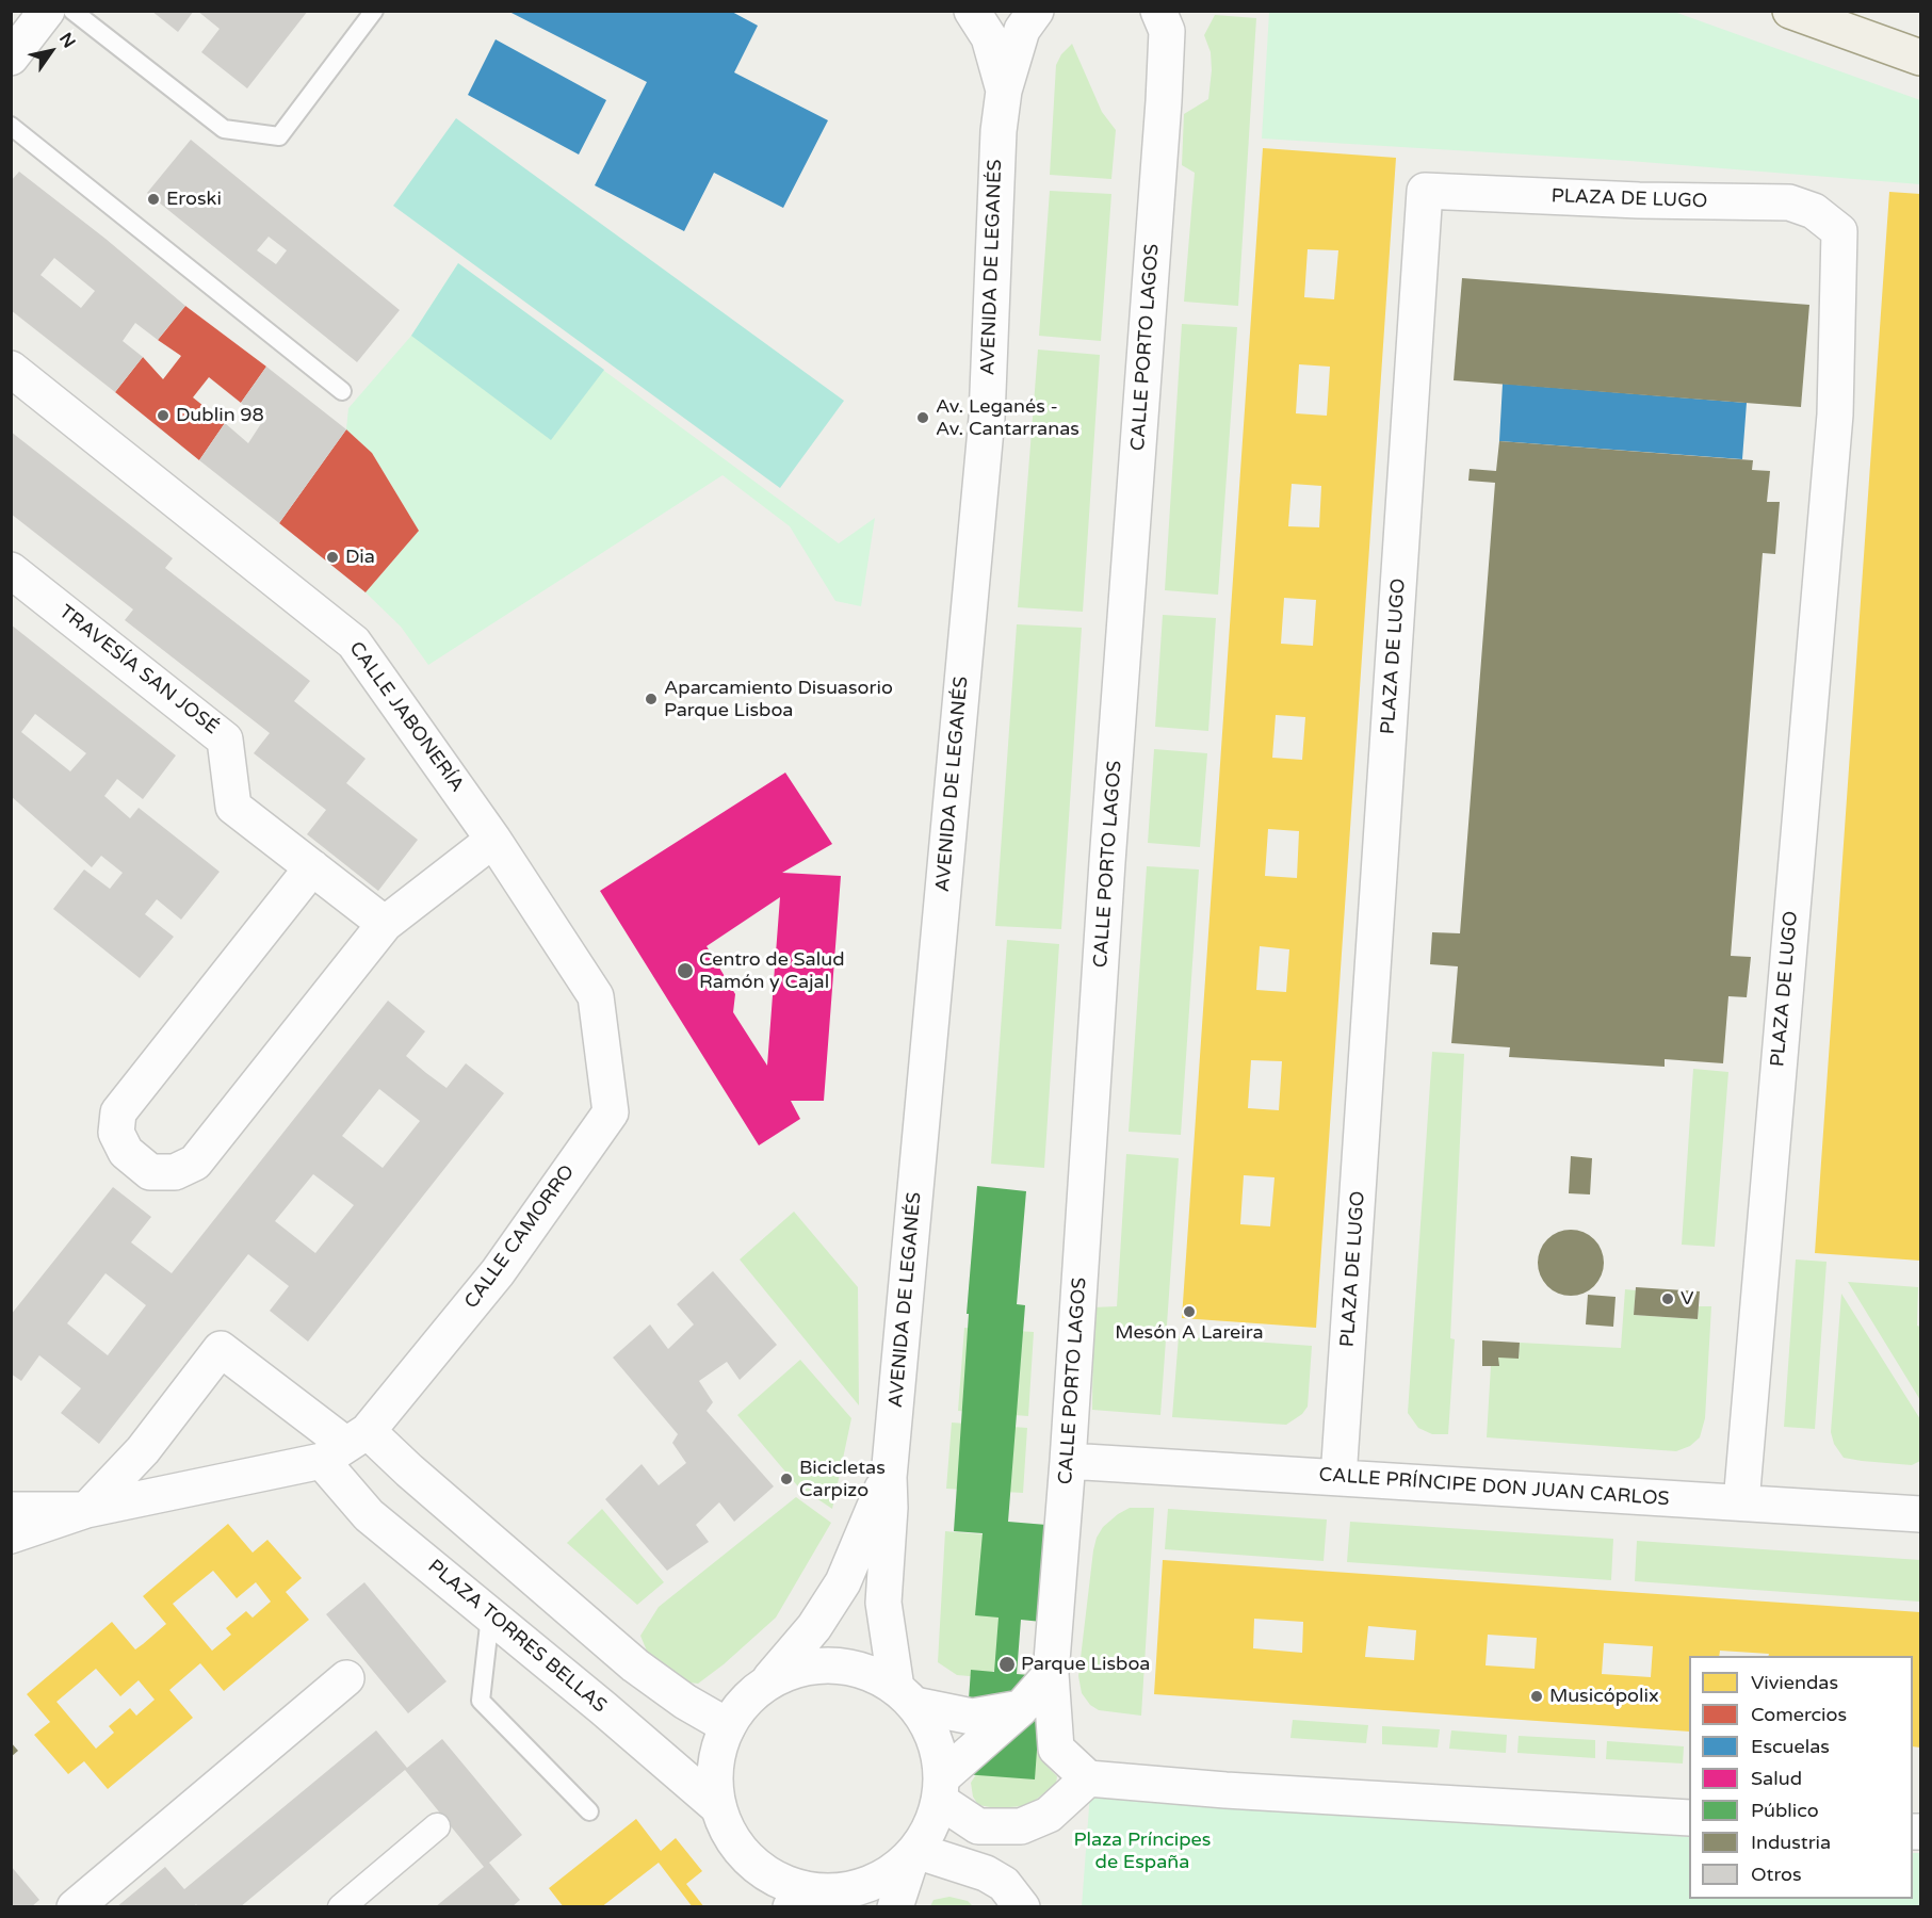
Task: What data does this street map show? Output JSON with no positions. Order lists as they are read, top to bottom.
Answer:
{
  "streets": {
    "street": [
      "PLAZA DE LUGO",
      "AVENIDA DE LEGANÉS",
      "CALLE PORTO LAGOS",
      "TRAVESÍA SAN JOSÉ",
      "CALLE JABONERÍA",
      "CALLE CAMORRO",
      "CALLE PRÍNCIPE DON JUAN CARLOS",
      "PLAZA TORRES BELLAS"
    ]
  },
  "crossings": [
    ["PLAZA DE LUGO", "CALLE PRÍNCIPE DON JUAN CARLOS"],
    ["AVENIDA DE LEGANÉS", "PLAZA TORRES BELLAS"],
    ["CALLE PORTO LAGOS", "CALLE PRÍNCIPE DON JUAN CARLOS"],
    ["CALLE JABONERÍA", "CALLE CAMORRO"],
    ["CALLE CAMORRO", "PLAZA TORRES BELLAS"]
  ],
  "parks": ["Plaza Príncipes de España"],
  "places": [
    "Eroski",
    "Dublin 98",
    "Av. Leganés - Av. Cantarranas",
    "Dia",
    "Aparcamiento Disuasorio Parque Lisboa",
    "Centro de Salud Ramón y Cajal",
    "V",
    "Mesón A Lareira",
    "Bicicletas Carpizo",
    "Parque Lisboa",
    "Musicópolix"
  ],
  "legend": [
    "Viviendas",
    "Comercios",
    "Escuelas",
    "Salud",
    "Público",
    "Industria",
    "Otros"
  ],
  "north": "top right"
}
